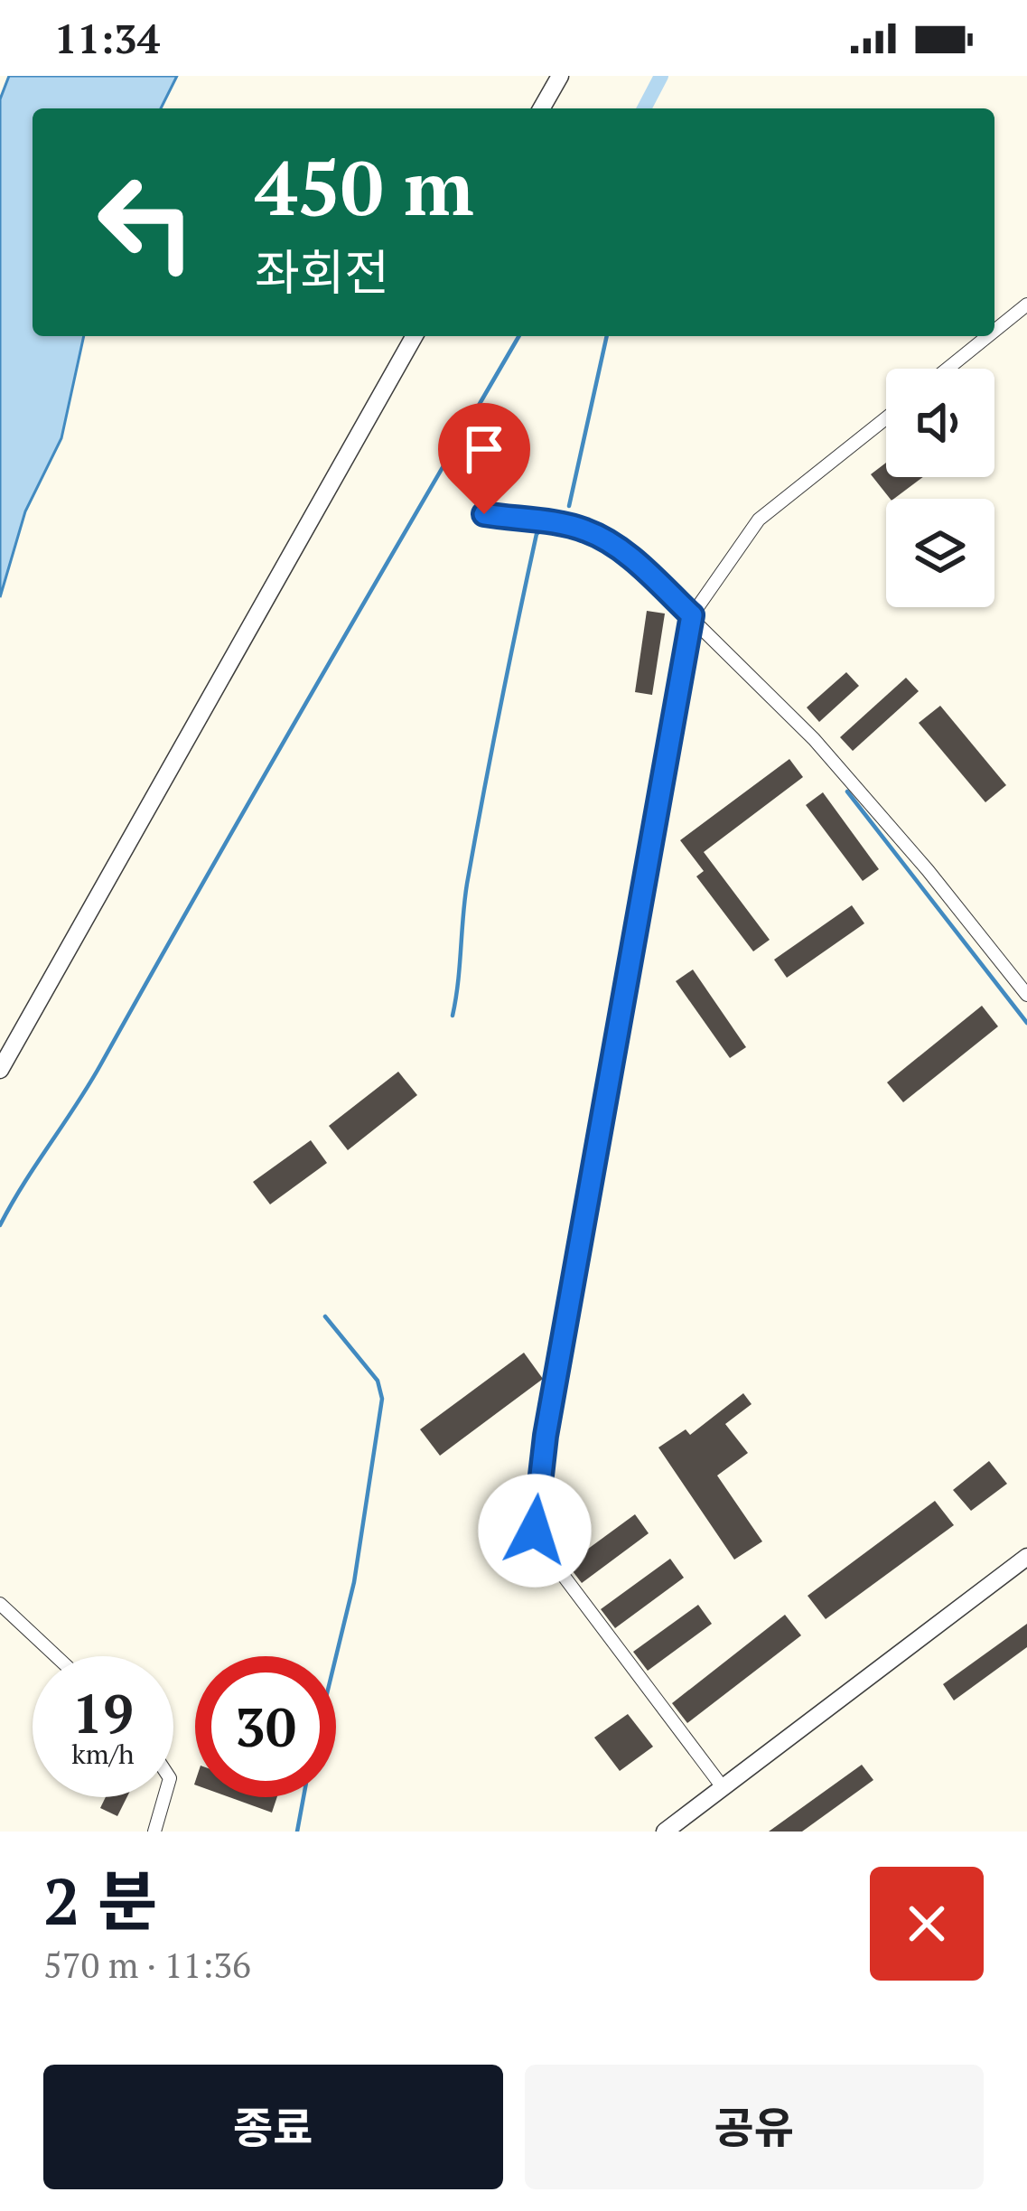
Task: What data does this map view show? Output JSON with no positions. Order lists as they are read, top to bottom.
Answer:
{
  "page": {
    "status": "11:34",
    "turn": ["450 m", "좌회전"],
    "speed": "19 km/h",
    "limit": "30",
    "heading": ["2 분", "570 m · 11:36"],
    "buttons": ["종료", "공유"]
  }
}
